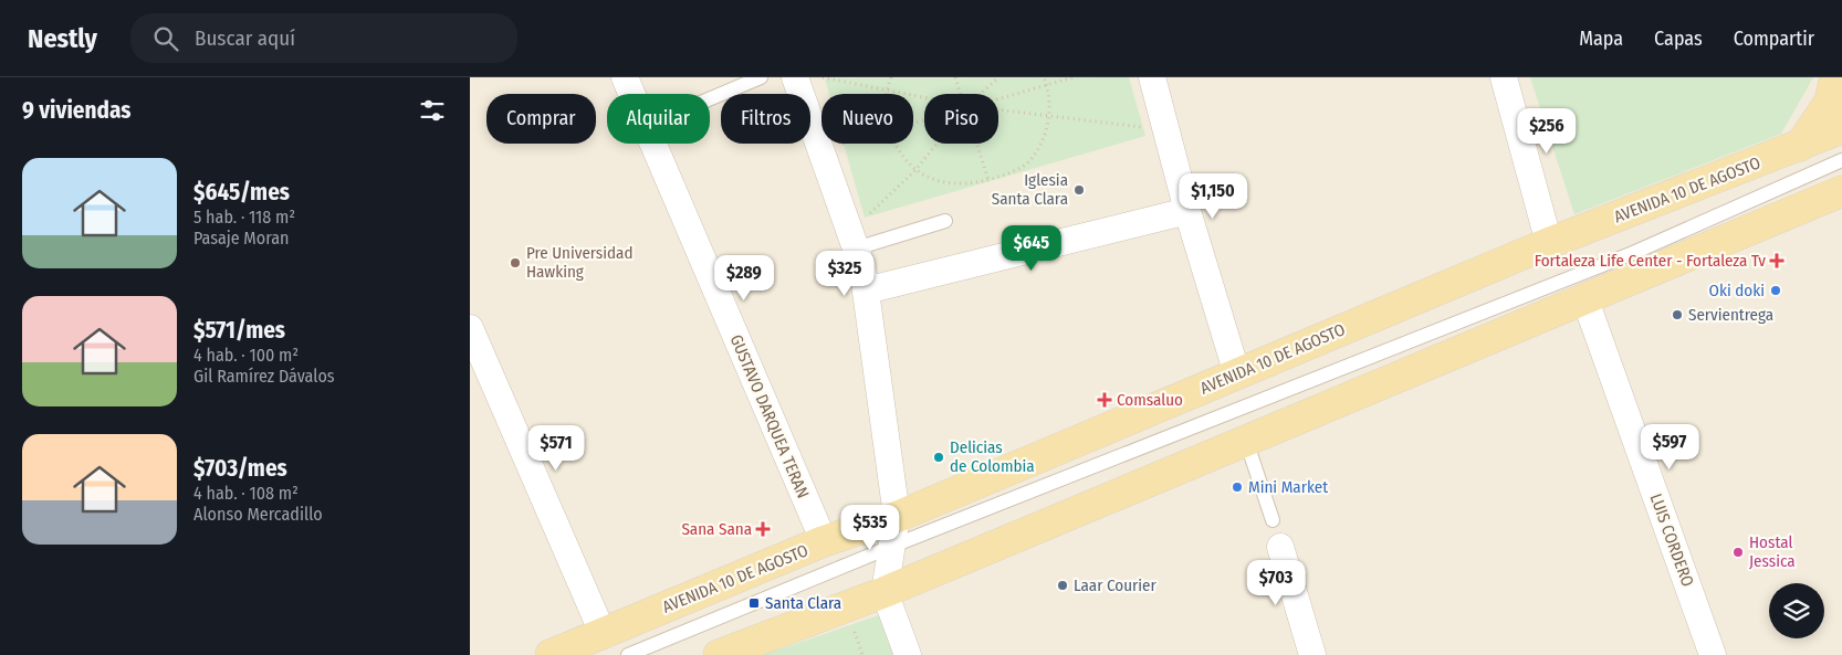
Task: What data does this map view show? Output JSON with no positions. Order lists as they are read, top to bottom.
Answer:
{
  "streets": {
    "main road": ["AVENIDA 10 DE AGOSTO"],
    "street": ["GUSTAVO DARQUEA TERAN", "LUIS CORDERO"]
  },
  "crossings": [
    ["AVENIDA 10 DE AGOSTO", "GUSTAVO DARQUEA TERAN"]
  ],
  "places": {
    "other": [
      "Iglesia Santa Clara",
      "Pre Universidad Hawking",
      "Oki doki",
      "Servientrega",
      "Delicias de Colombia",
      "Mini Market",
      "Hostal Jessica",
      "Laar Courier"
    ],
    "health": ["Fortaleza Life Center - Fortaleza Tv", "Comsaluo", "Sana Sana"],
    "transit": ["Santa Clara"]
  },
  "page": {
    "header": "Nestly",
    "search": "Buscar aquí",
    "nav": ["Mapa", "Capas", "Compartir"],
    "heading": "9 viviendas",
    "chip": [
      "Comprar",
      "Alquilar",
      "Filtros",
      "Nuevo",
      "Piso"
    ],
    "price": [
      "$256",
      "$1,150",
      "$645",
      "$325",
      "$289",
      "$597",
      "$571",
      "$535",
      "$703"
    ],
    "list": [
      {
        "name": "$645/mes",
        "note": "5 hab. · 118 m² · Pasaje Moran"
      },
      {
        "name": "$571/mes",
        "note": "4 hab. · 100 m² · Gil Ramírez Dávalos"
      },
      {
        "name": "$703/mes",
        "note": "4 hab. · 108 m² · Alonso Mercadillo"
      }
    ]
  }
}
